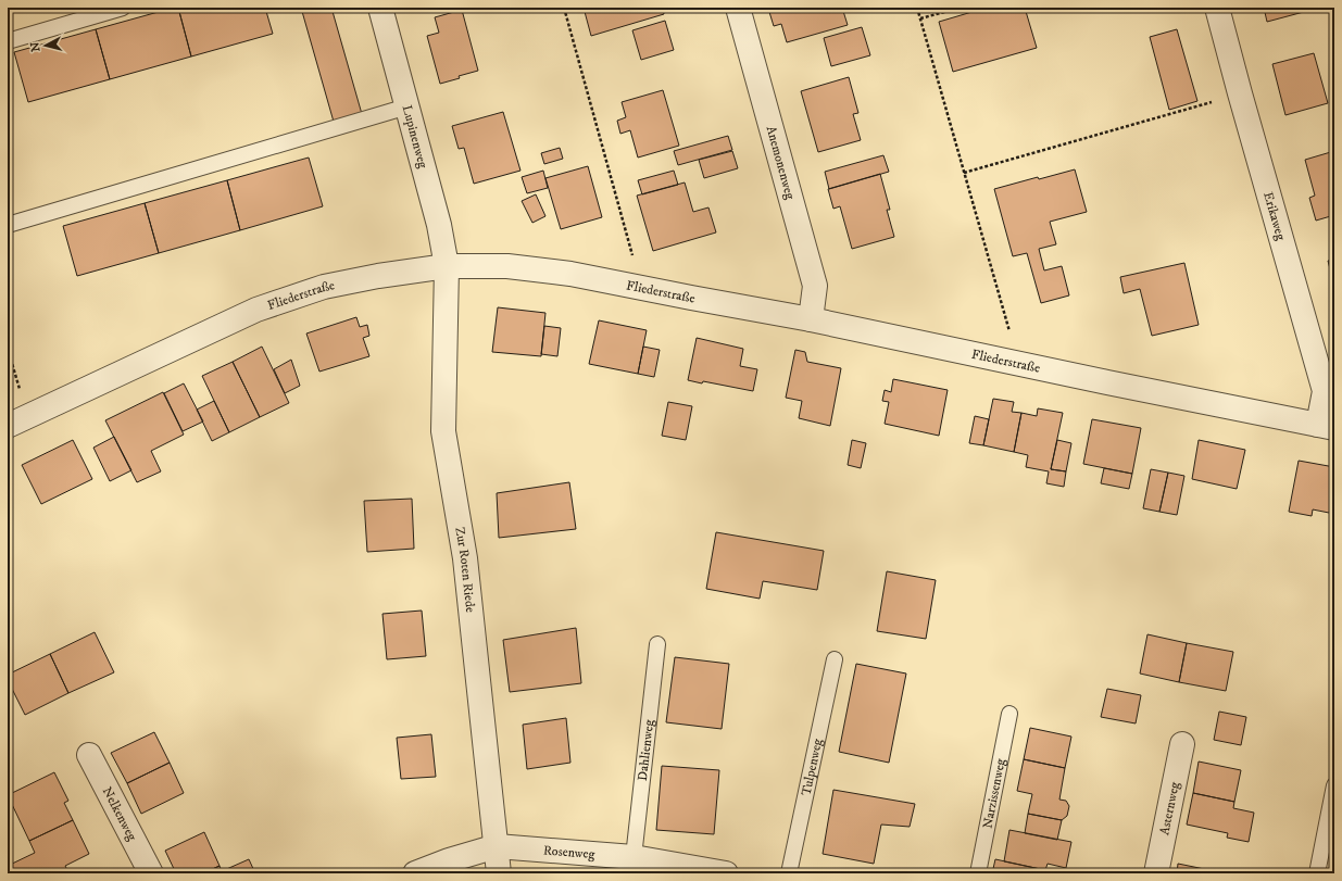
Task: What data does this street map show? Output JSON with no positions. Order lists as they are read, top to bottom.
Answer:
{
  "streets": {
    "street": [
      "Lupinenweg",
      "Anemonenweg",
      "Erikaweg",
      "Fliederstraße",
      "Zur Roten Riede",
      "Asternweg",
      "Nelkenweg",
      "Rosenweg"
    ],
    "lane": ["Dahlienweg", "Tulpenweg", "Narzissenweg"]
  },
  "crossings": [
    ["Lupinenweg", "Fliederstraße"],
    ["Lupinenweg", "Zur Roten Riede"],
    ["Anemonenweg", "Fliederstraße"],
    ["Erikaweg", "Fliederstraße"],
    ["Fliederstraße", "Zur Roten Riede"],
    ["Zur Roten Riede", "Rosenweg"],
    ["Dahlienweg", "Rosenweg"]
  ],
  "north": "left"
}
